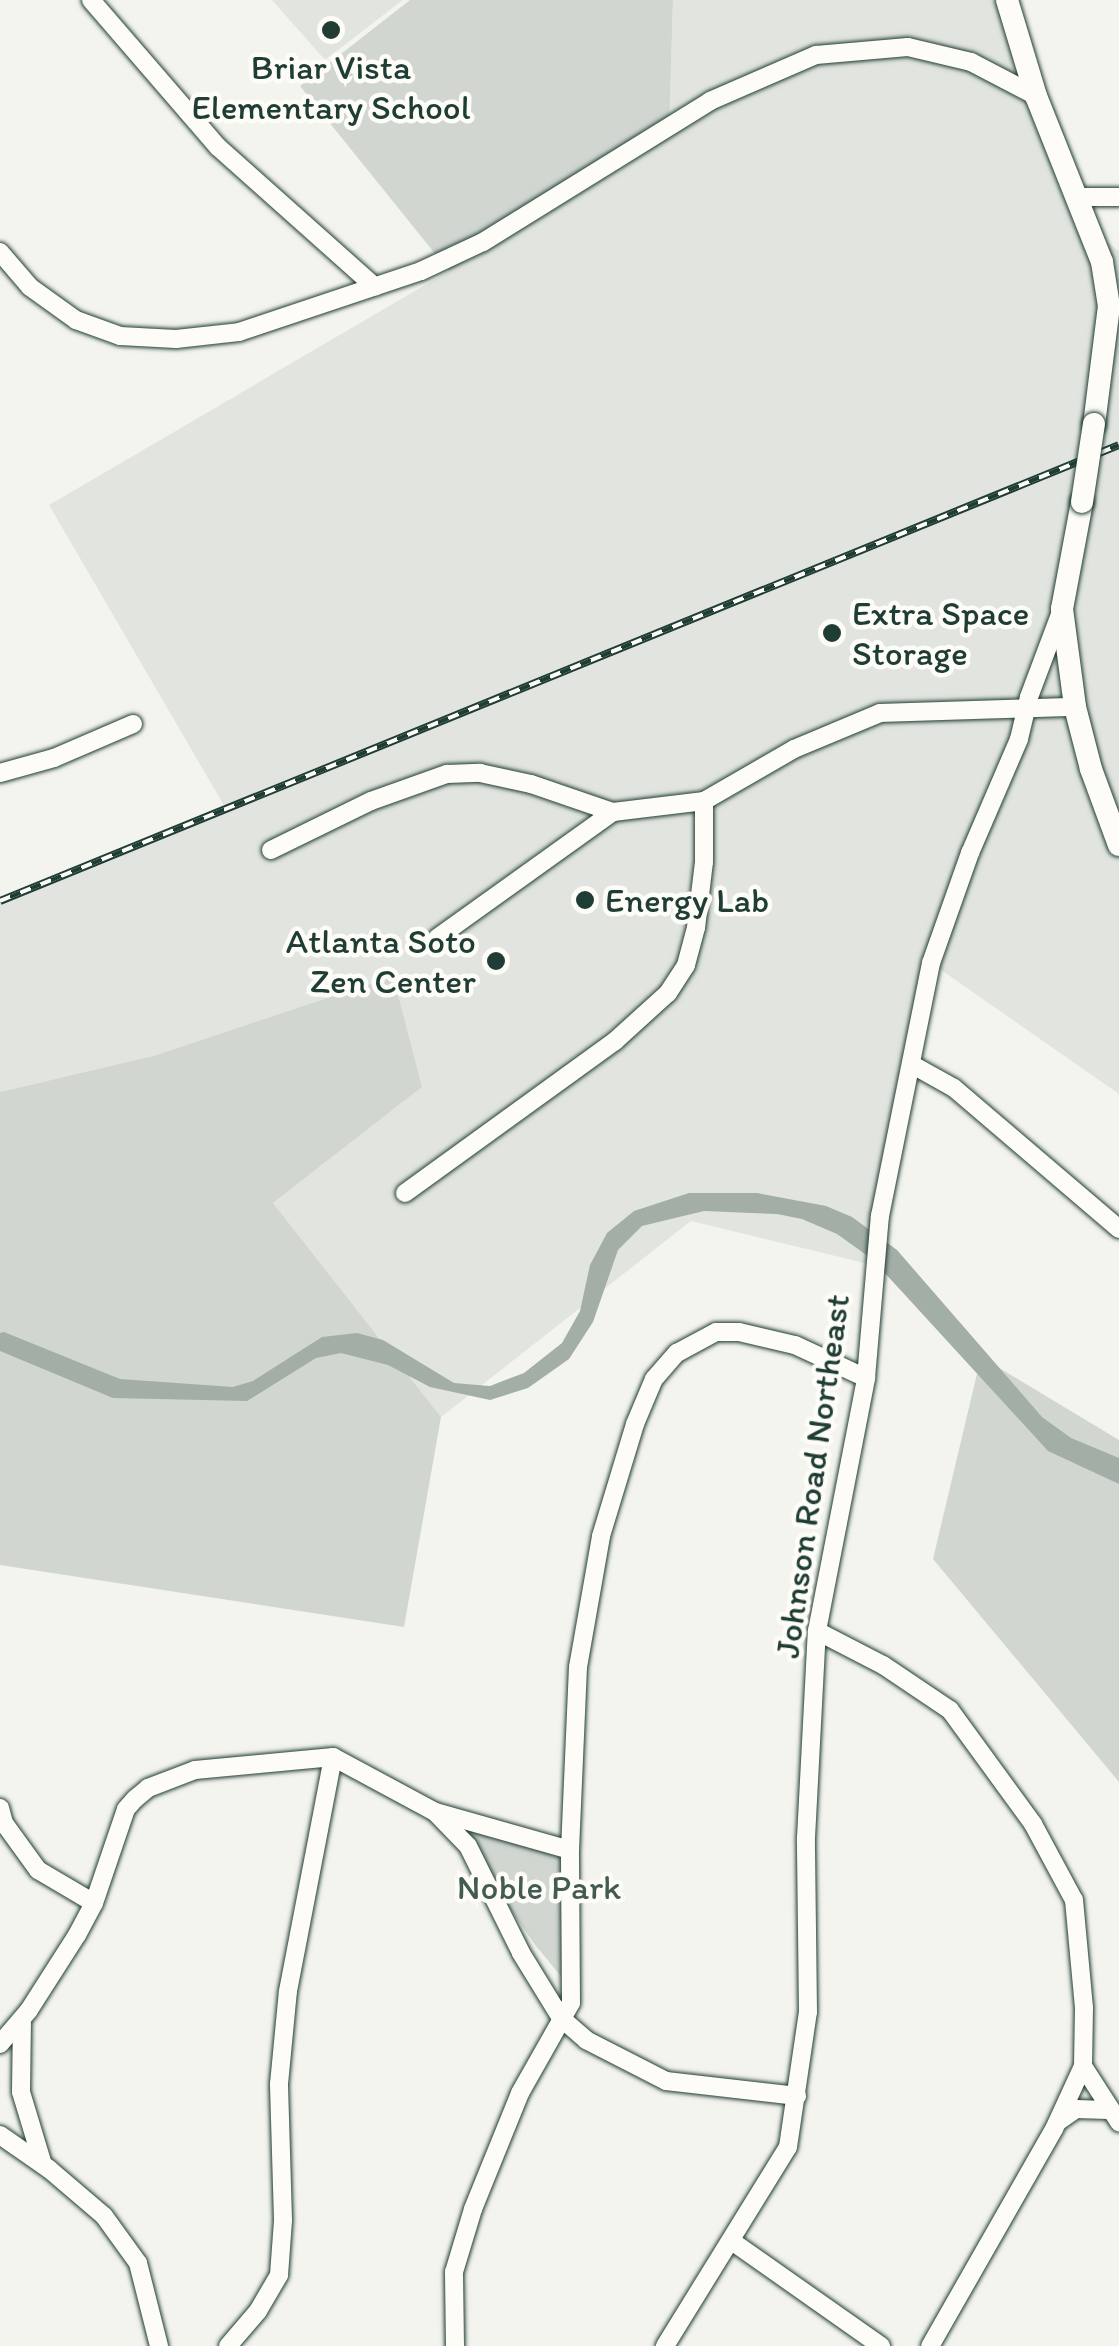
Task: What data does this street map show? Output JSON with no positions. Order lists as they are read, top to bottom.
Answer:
{
  "streets": {
    "street": ["Johnson Road Northeast"]
  },
  "parks": ["Noble Park"],
  "places": [
    "Briar Vista Elementary School",
    "Extra Space Storage",
    "Energy Lab",
    "Atlanta Soto Zen Center"
  ]
}
